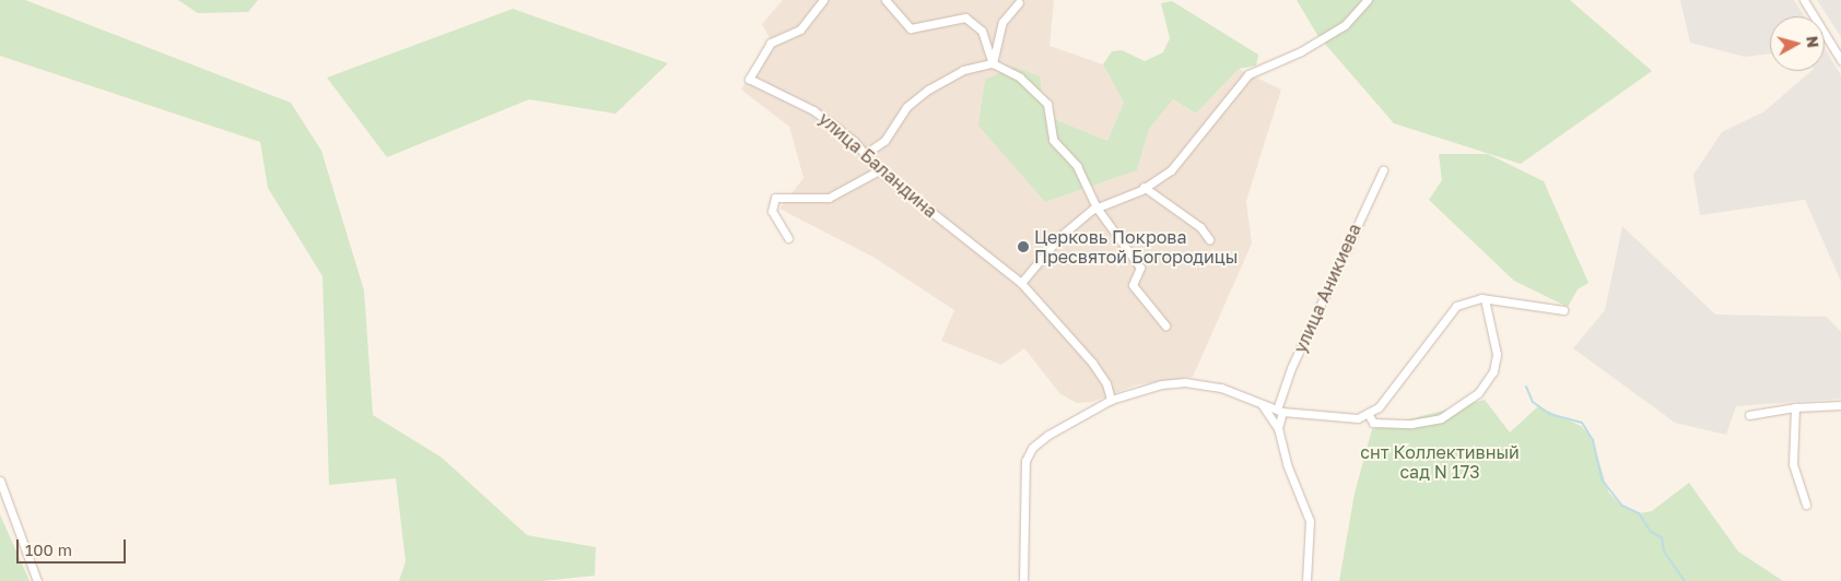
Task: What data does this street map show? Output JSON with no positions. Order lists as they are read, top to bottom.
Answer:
{
  "streets": {
    "street": ["улица Баландина", "улица Аникиева"]
  },
  "parks": ["снт Коллективный сад N 173"],
  "places": ["Церковь Покрова Пресвятой Богородицы"],
  "scale_bar": "100 m",
  "north": "right"
}
